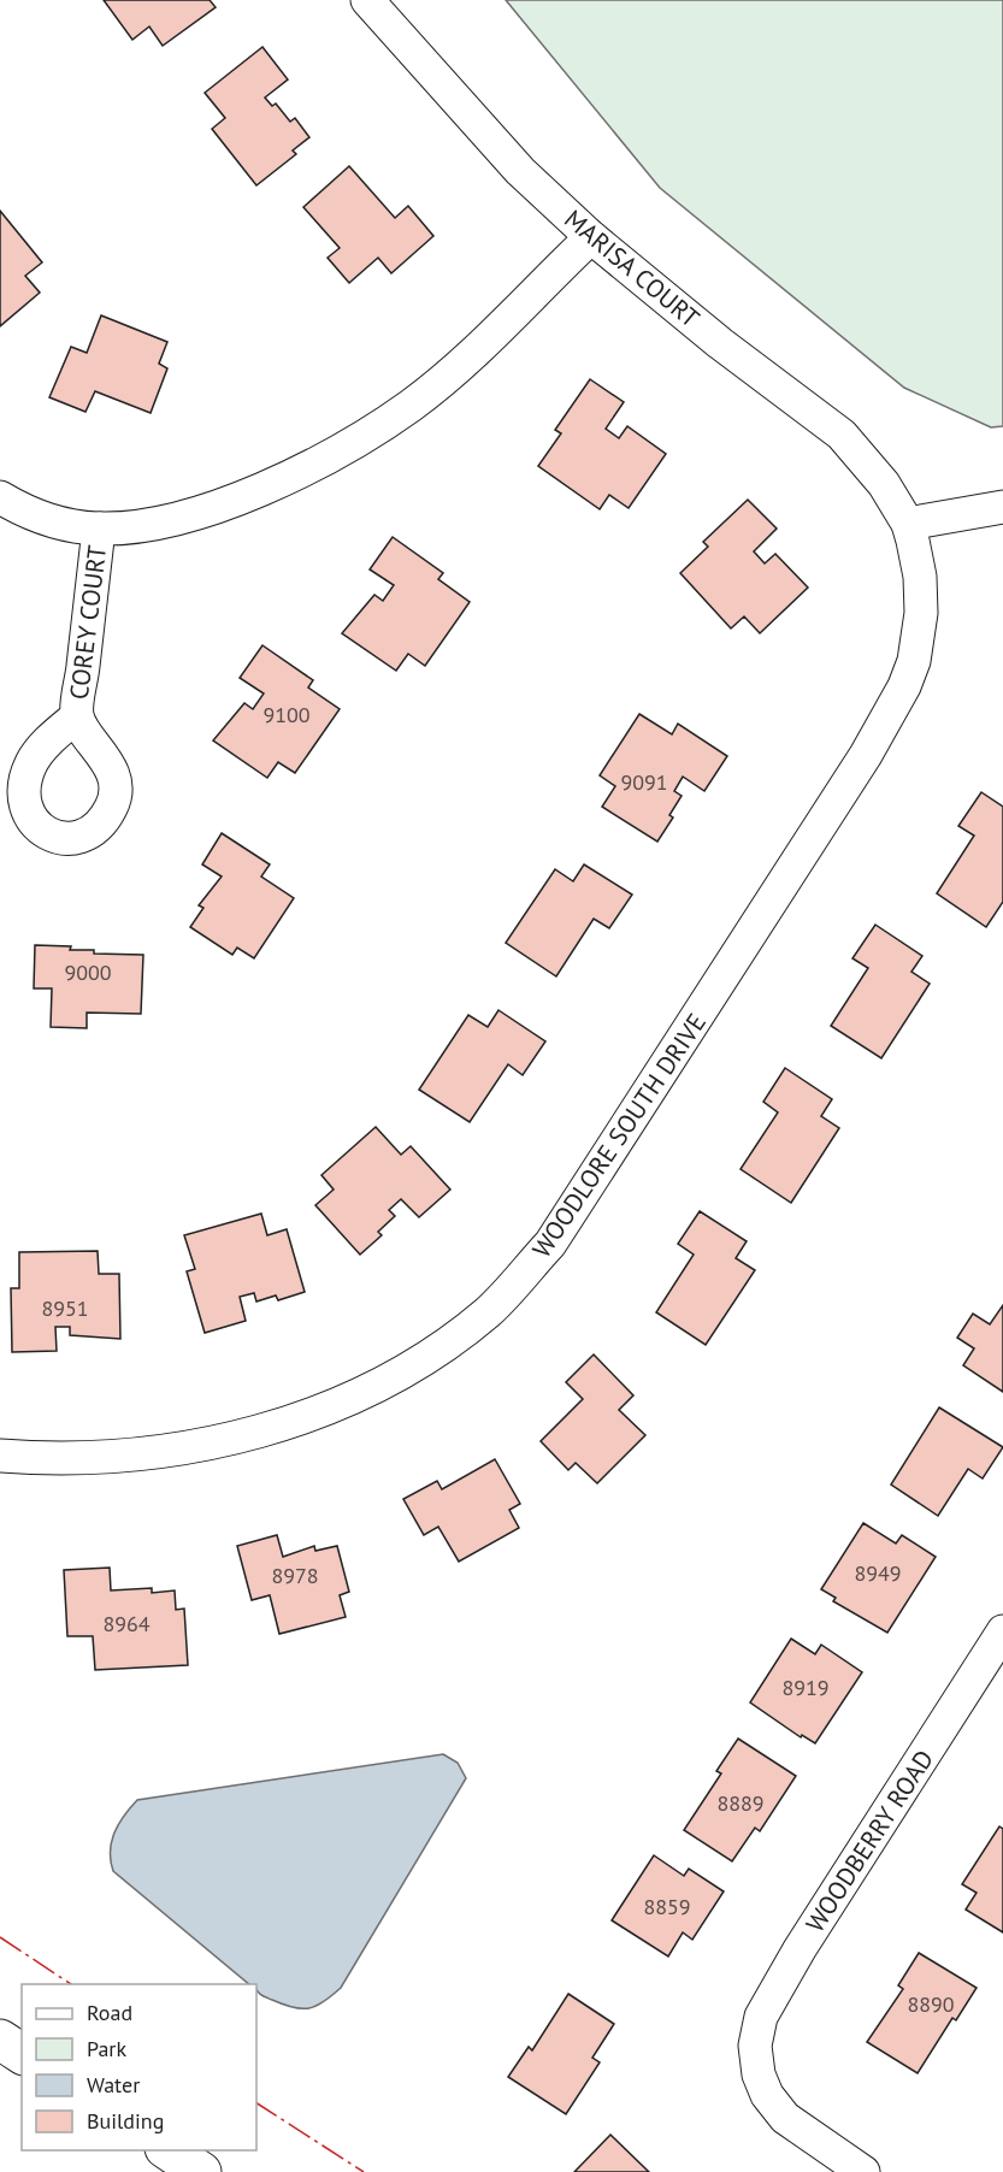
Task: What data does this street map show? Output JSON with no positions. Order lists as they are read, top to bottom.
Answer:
{
  "streets": {
    "street": [
      "MARISA COURT",
      "COREY COURT",
      "WOODLORE SOUTH DRIVE",
      "WOODBERRY ROAD"
    ]
  },
  "crossings": [
    ["MARISA COURT", "WOODLORE SOUTH DRIVE"]
  ],
  "house_numbers": [
    "9100",
    "9091",
    "9000",
    "8951",
    "8949",
    "8978",
    "8964",
    "8919",
    "8889",
    "8859",
    "8890"
  ],
  "legend": [
    "Road",
    "Park",
    "Water",
    "Building"
  ]
}
